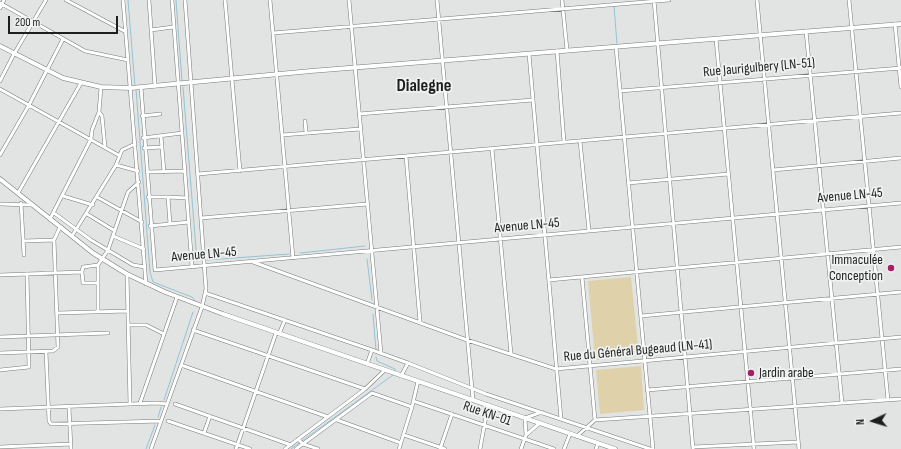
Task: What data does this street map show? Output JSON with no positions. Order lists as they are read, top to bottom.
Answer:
{
  "streets": {
    "street": [
      "Rue Jaurigulbery (LN-51)",
      "Avenue LN-45",
      "Rue du Général Bugeaud (LN-41)",
      "Rue KN-01"
    ]
  },
  "crossings": [
    ["Avenue LN-45", "Rue du Général Bugeaud (LN-41)"]
  ],
  "districts": ["Dialegne"],
  "places": ["Immaculée Conception", "Jardin arabe"],
  "scale_bar": "200 m",
  "north": "left"
}
